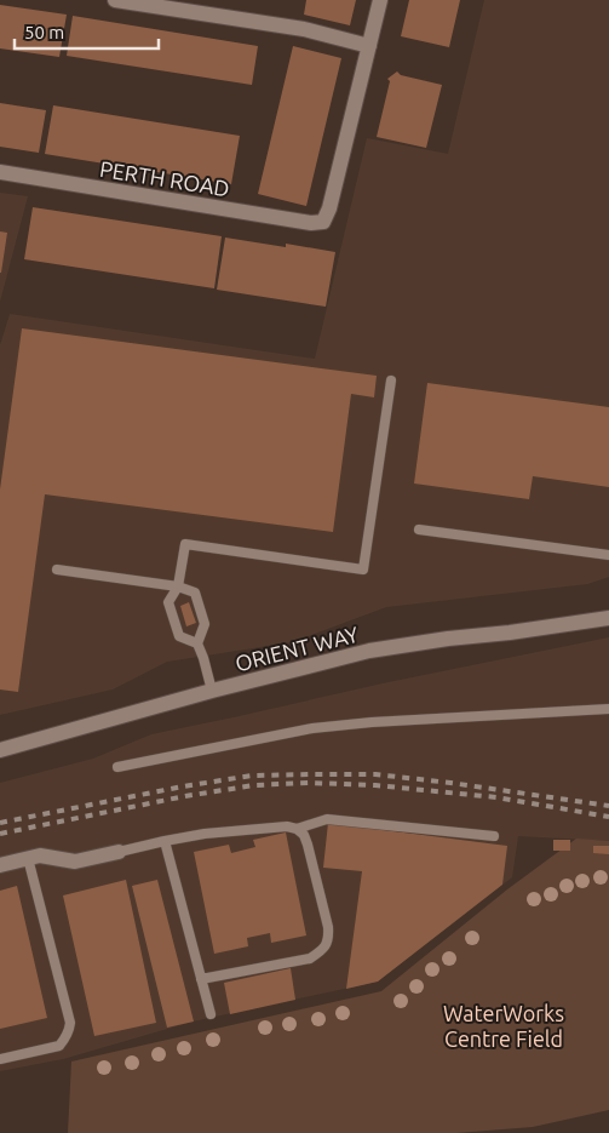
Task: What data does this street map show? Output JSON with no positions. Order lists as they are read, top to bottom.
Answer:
{
  "streets": {
    "street": ["PERTH ROAD", "ORIENT WAY"]
  },
  "parks": ["WaterWorks Centre Field"],
  "scale_bar": "50 m"
}
